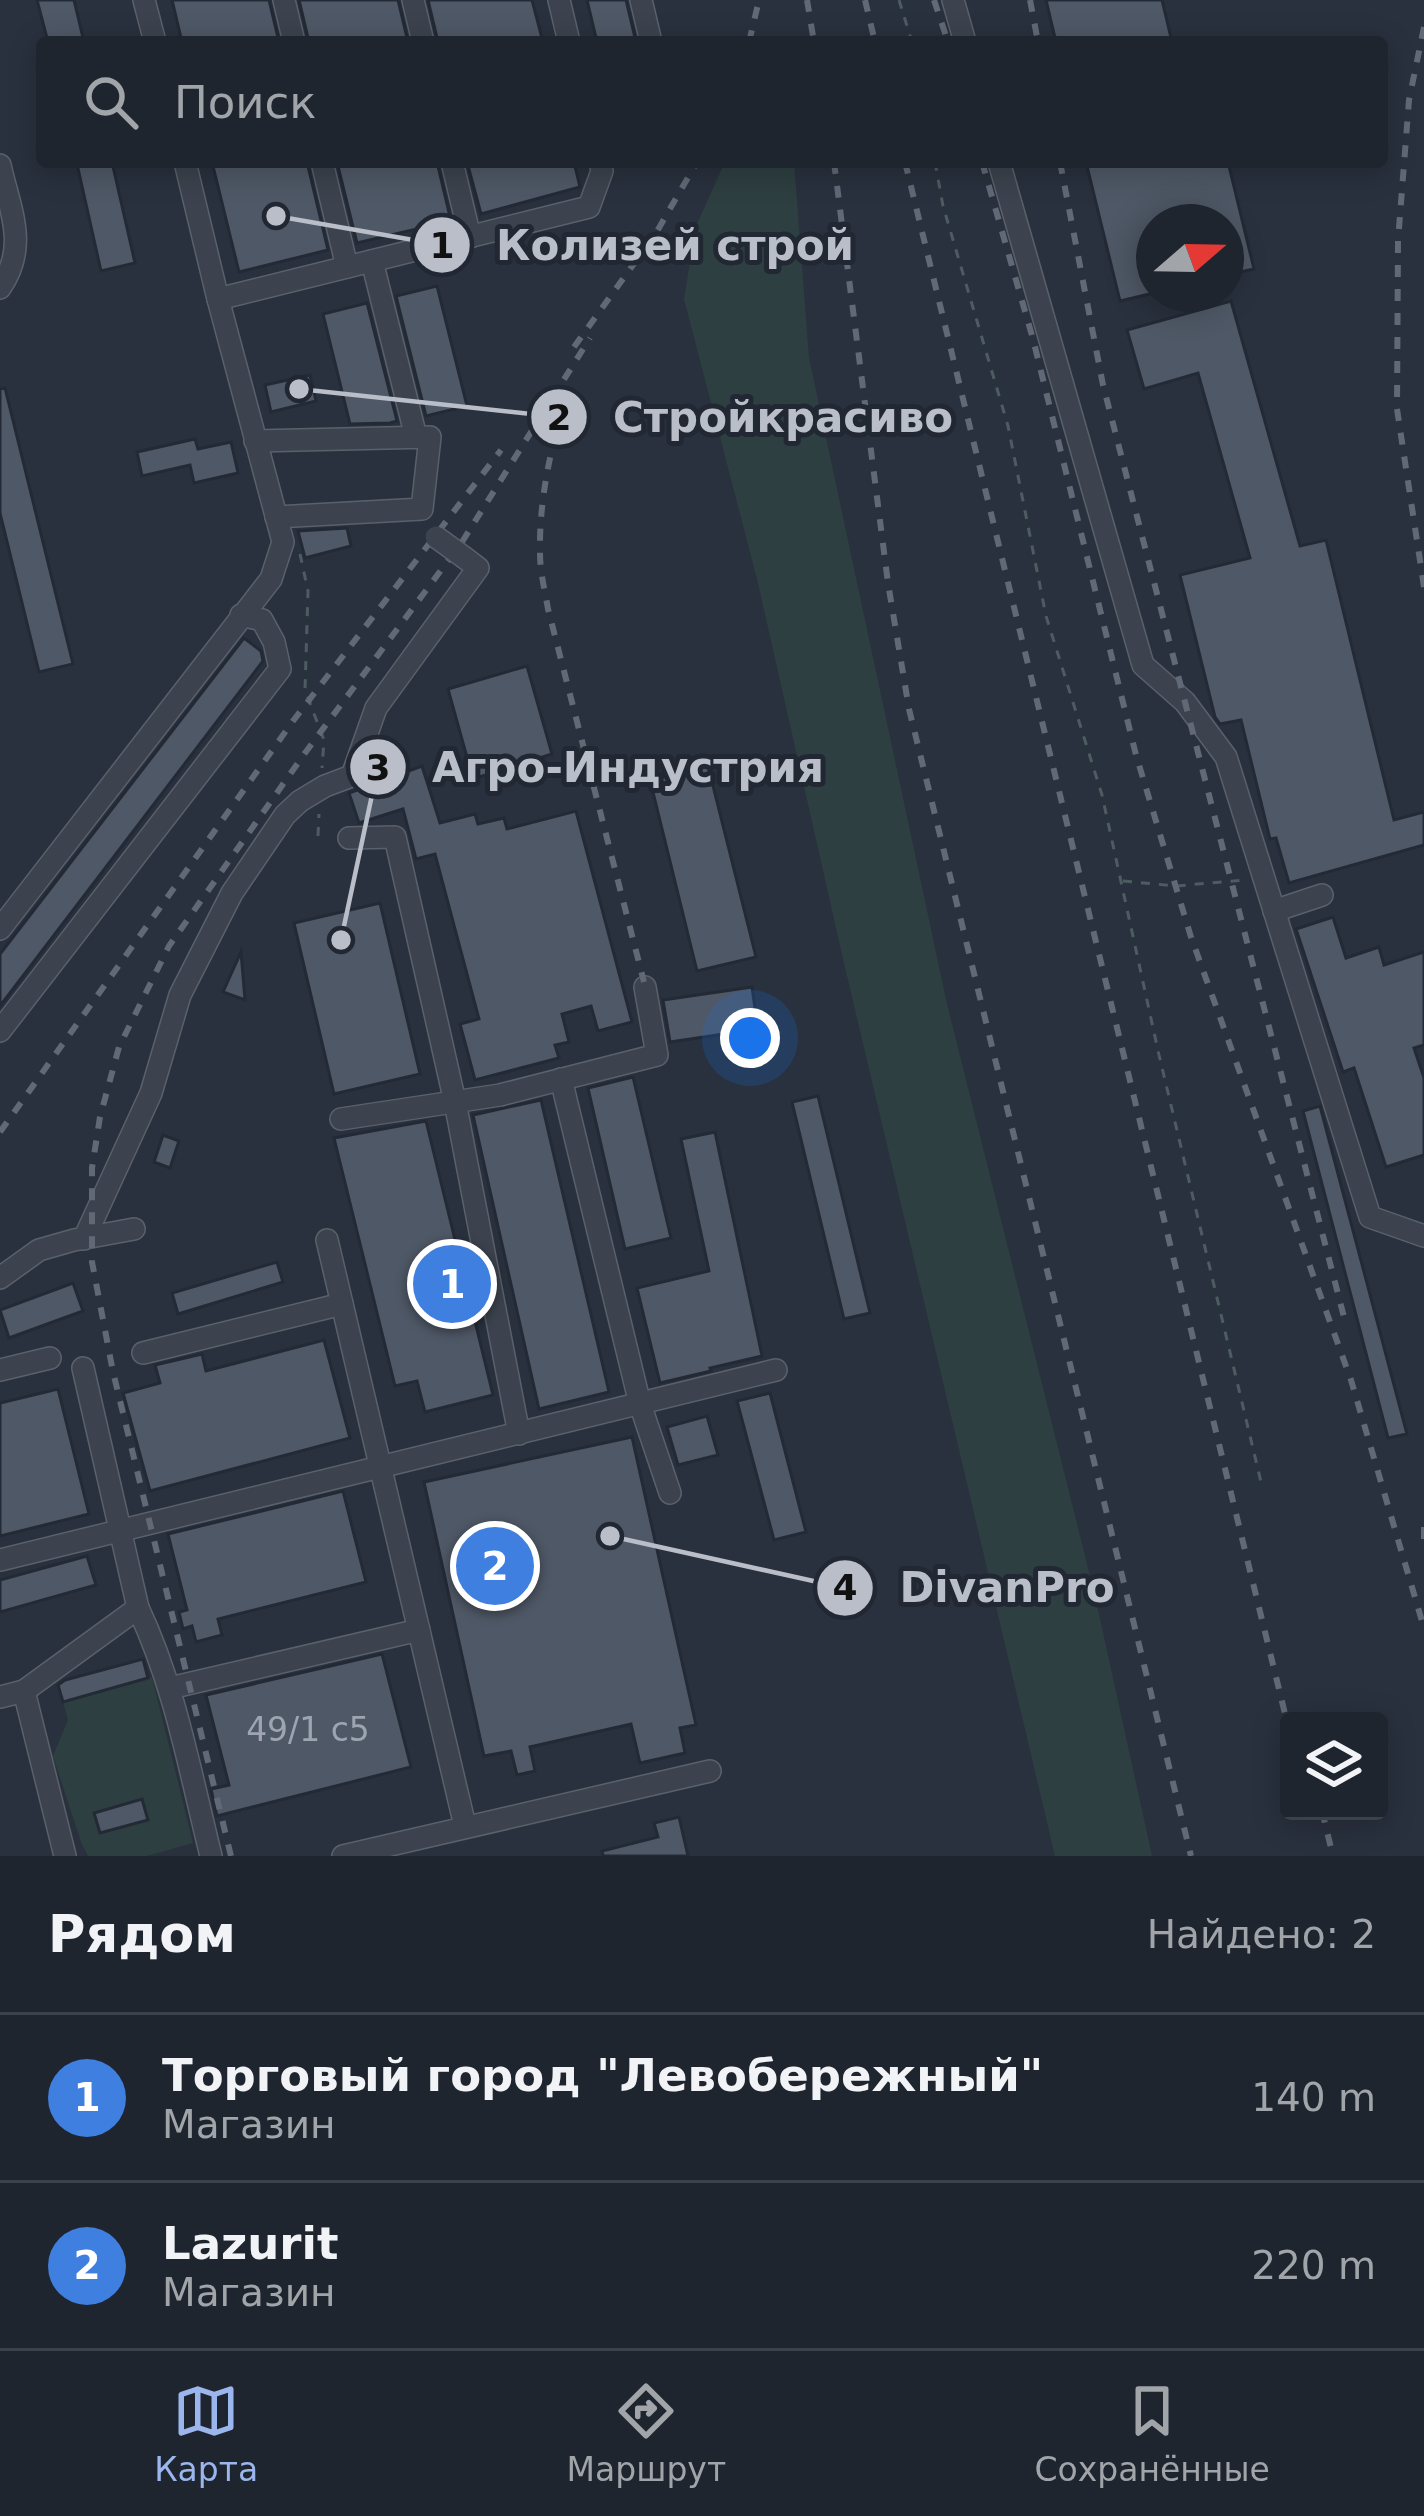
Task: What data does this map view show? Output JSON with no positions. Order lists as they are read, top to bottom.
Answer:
{
  "places": [
    "Колизей строй",
    "Стройкрасиво",
    "Агро-Индустрия",
    "DivanPro"
  ],
  "house_numbers": ["49/1 с5"],
  "north": "right",
  "page": {
    "search": "Поиск",
    "pins": ["1", "2"],
    "heading": ["Рядом", "Найдено: 2"],
    "list": [
      {
        "mark": "1",
        "name": "Торговый город \"Левобережный\"",
        "note": "Магазин",
        "value": "140 m"
      },
      {
        "mark": "2",
        "name": "Lazurit",
        "note": "Магазин",
        "value": "220 m"
      }
    ],
    "nav": ["Карта", "Маршрут", "Сохранённые"]
  }
}
